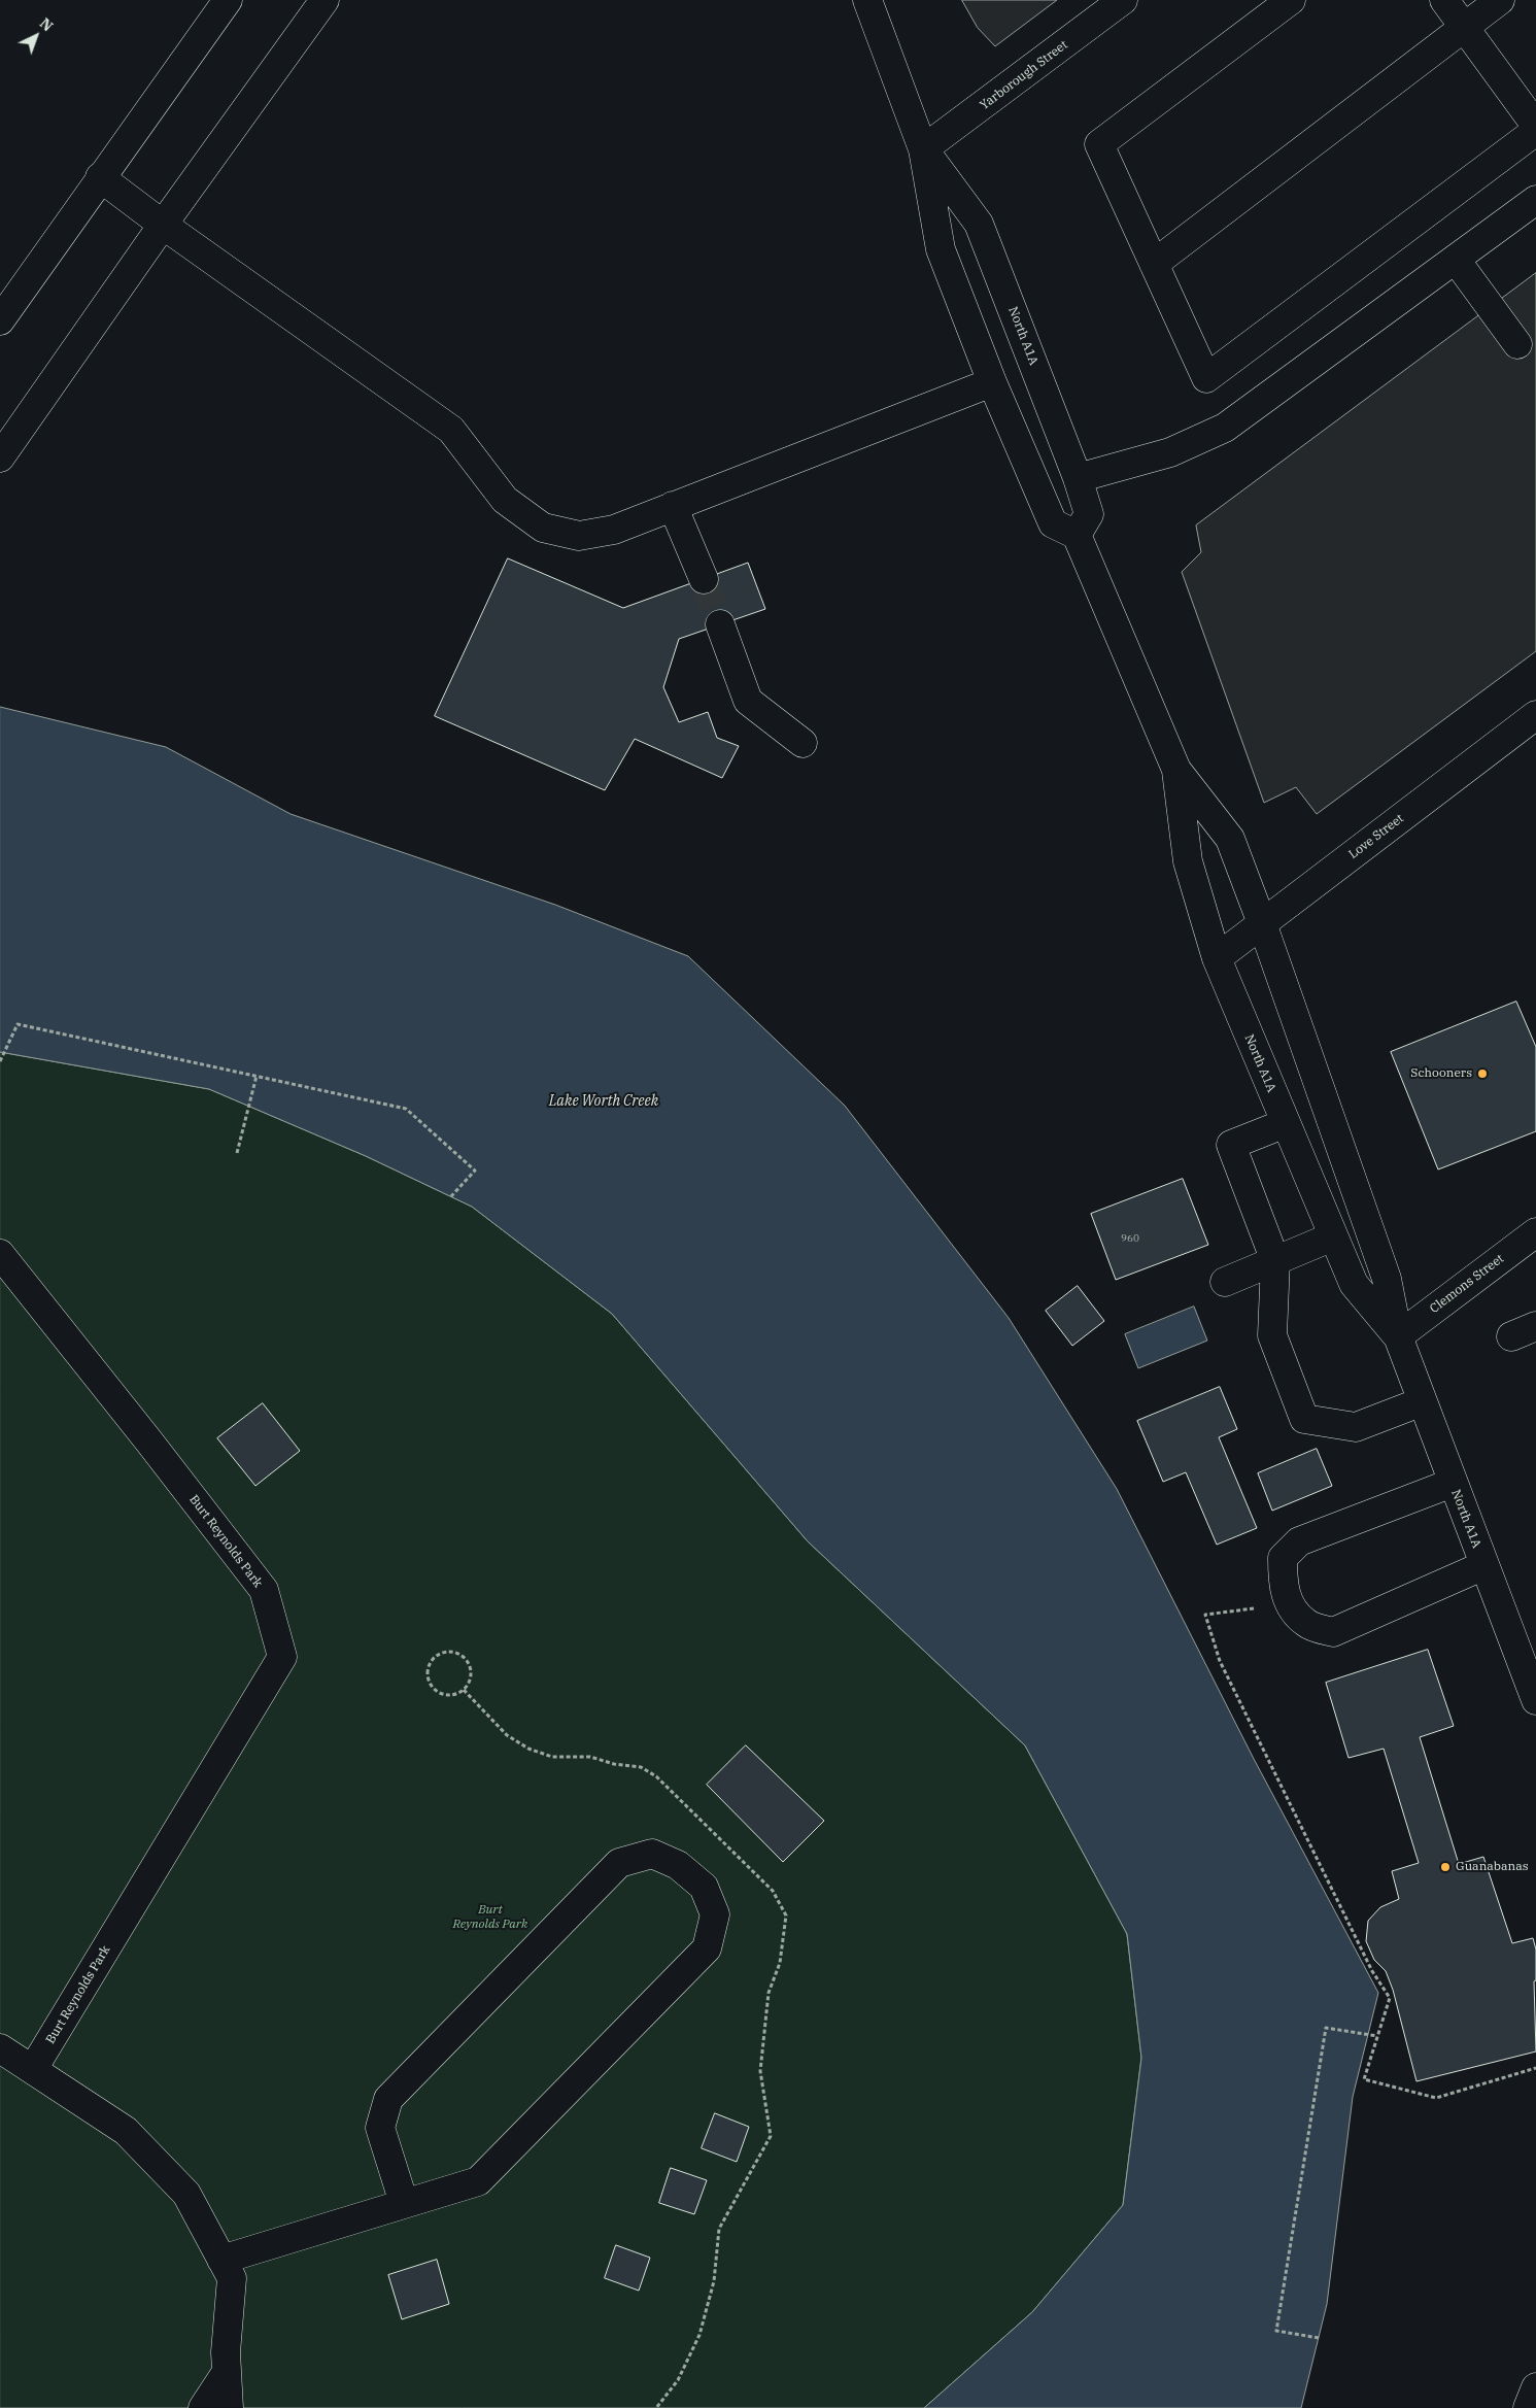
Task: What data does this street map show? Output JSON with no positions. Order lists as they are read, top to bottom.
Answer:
{
  "streets": {
    "street": [
      "Yarborough Street",
      "North A1A",
      "Love Street",
      "Clemons Street",
      "Burt Reynolds Park"
    ]
  },
  "crossings": [
    ["Yarborough Street", "North A1A"],
    ["North A1A", "Love Street"],
    ["North A1A", "Clemons Street"]
  ],
  "water": ["Lake Worth Creek"],
  "parks": ["Burt Reynolds Park"],
  "places": ["Schooners", "Guanabanas"],
  "house_numbers": ["960"],
  "north": "top right"
}
